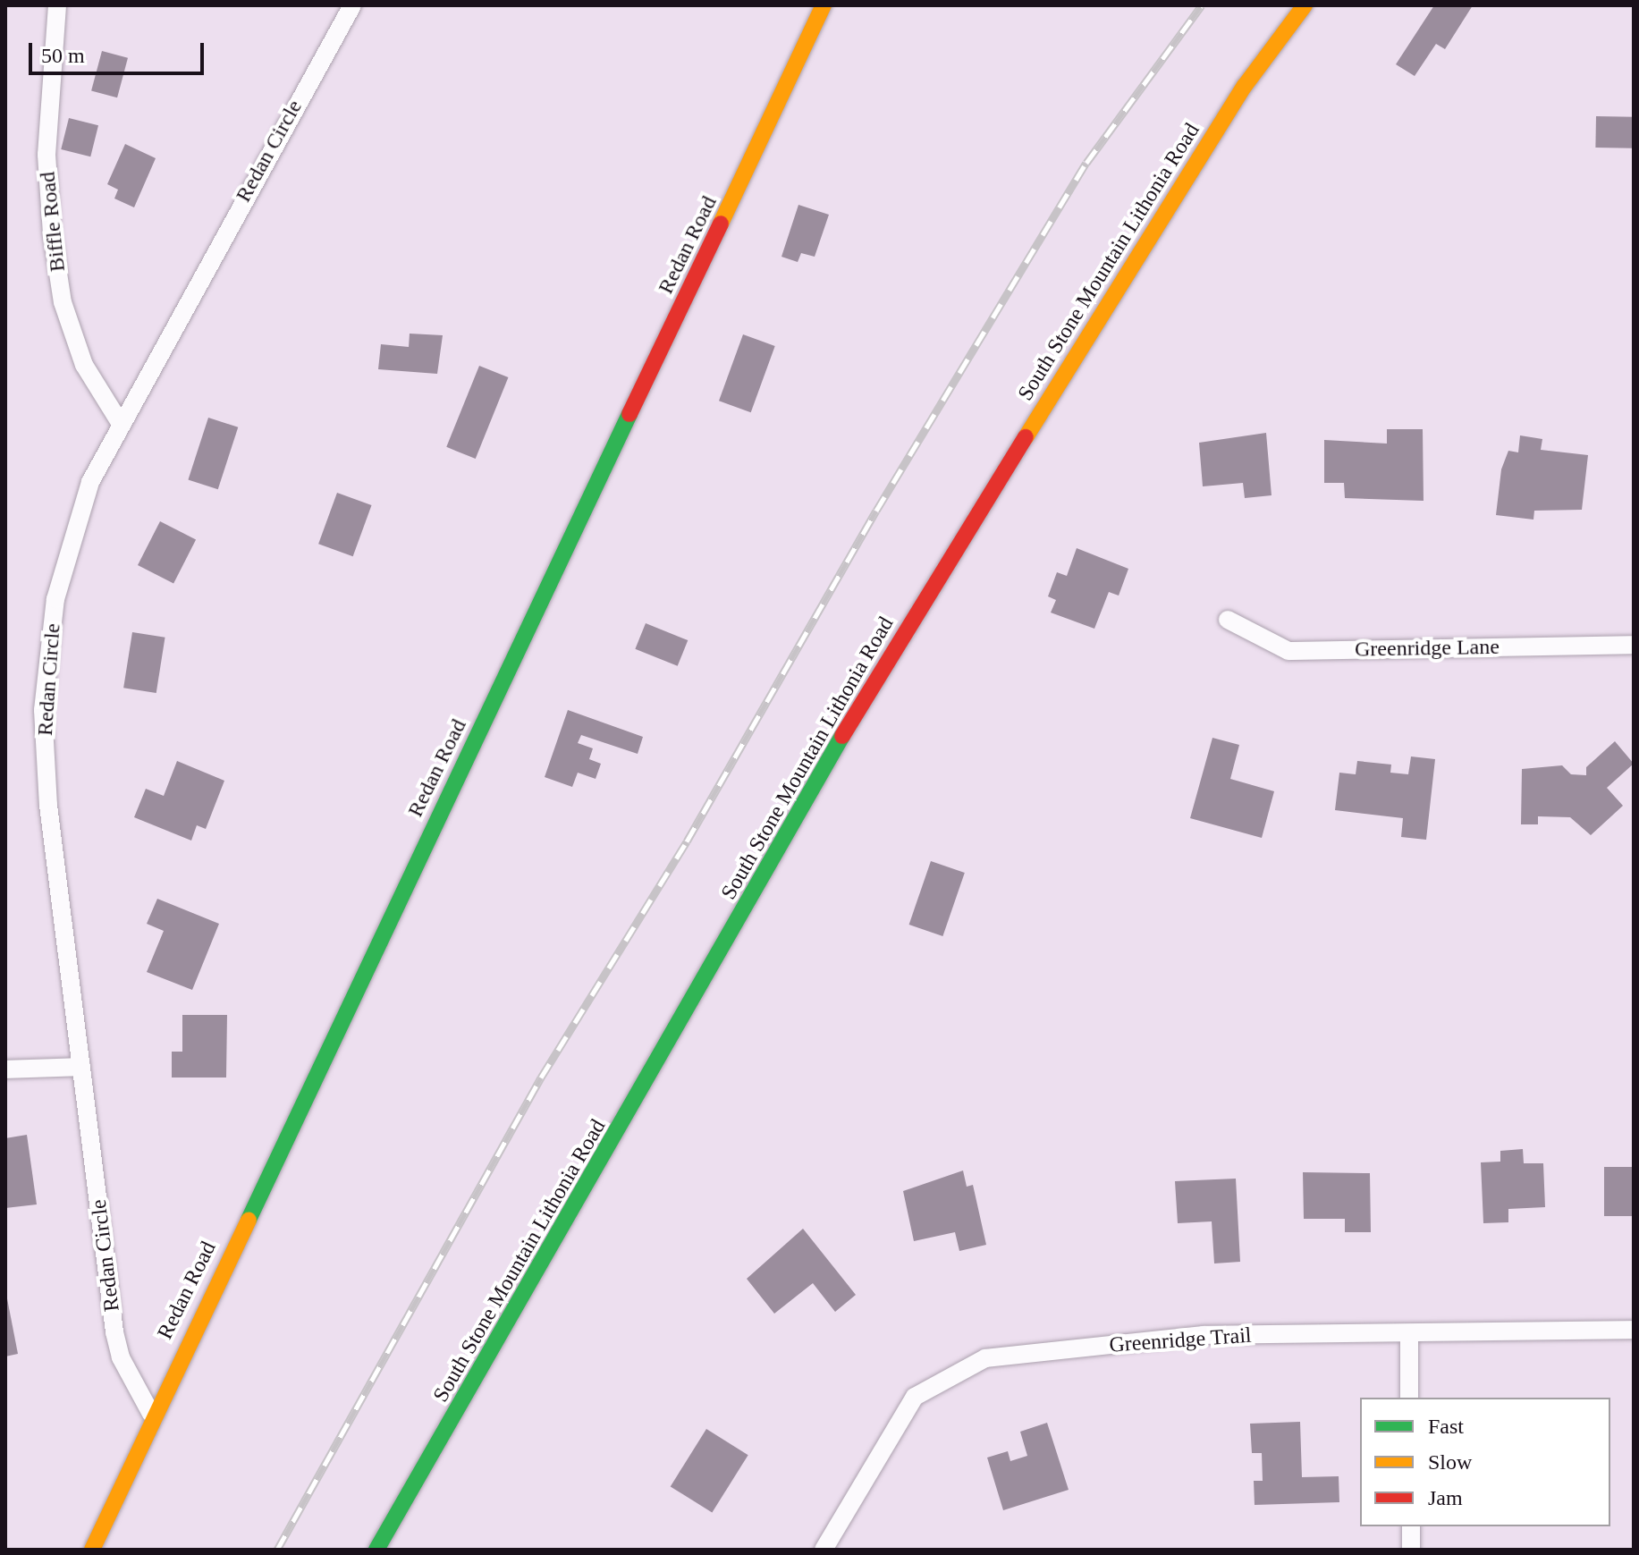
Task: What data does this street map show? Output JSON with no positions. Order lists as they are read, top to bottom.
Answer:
{
  "streets": {
    "main road": ["Redan Road", "South Stone Mountain Lithonia Road"],
    "street": [
      "Redan Circle",
      "Biffle Road",
      "Greenridge Lane",
      "Greenridge Trail"
    ]
  },
  "crossings": [
    ["Redan Circle", "Biffle Road"],
    ["Redan Circle", "Redan Road"]
  ],
  "legend": ["Fast", "Slow", "Jam"],
  "scale_bar": "50 m"
}
